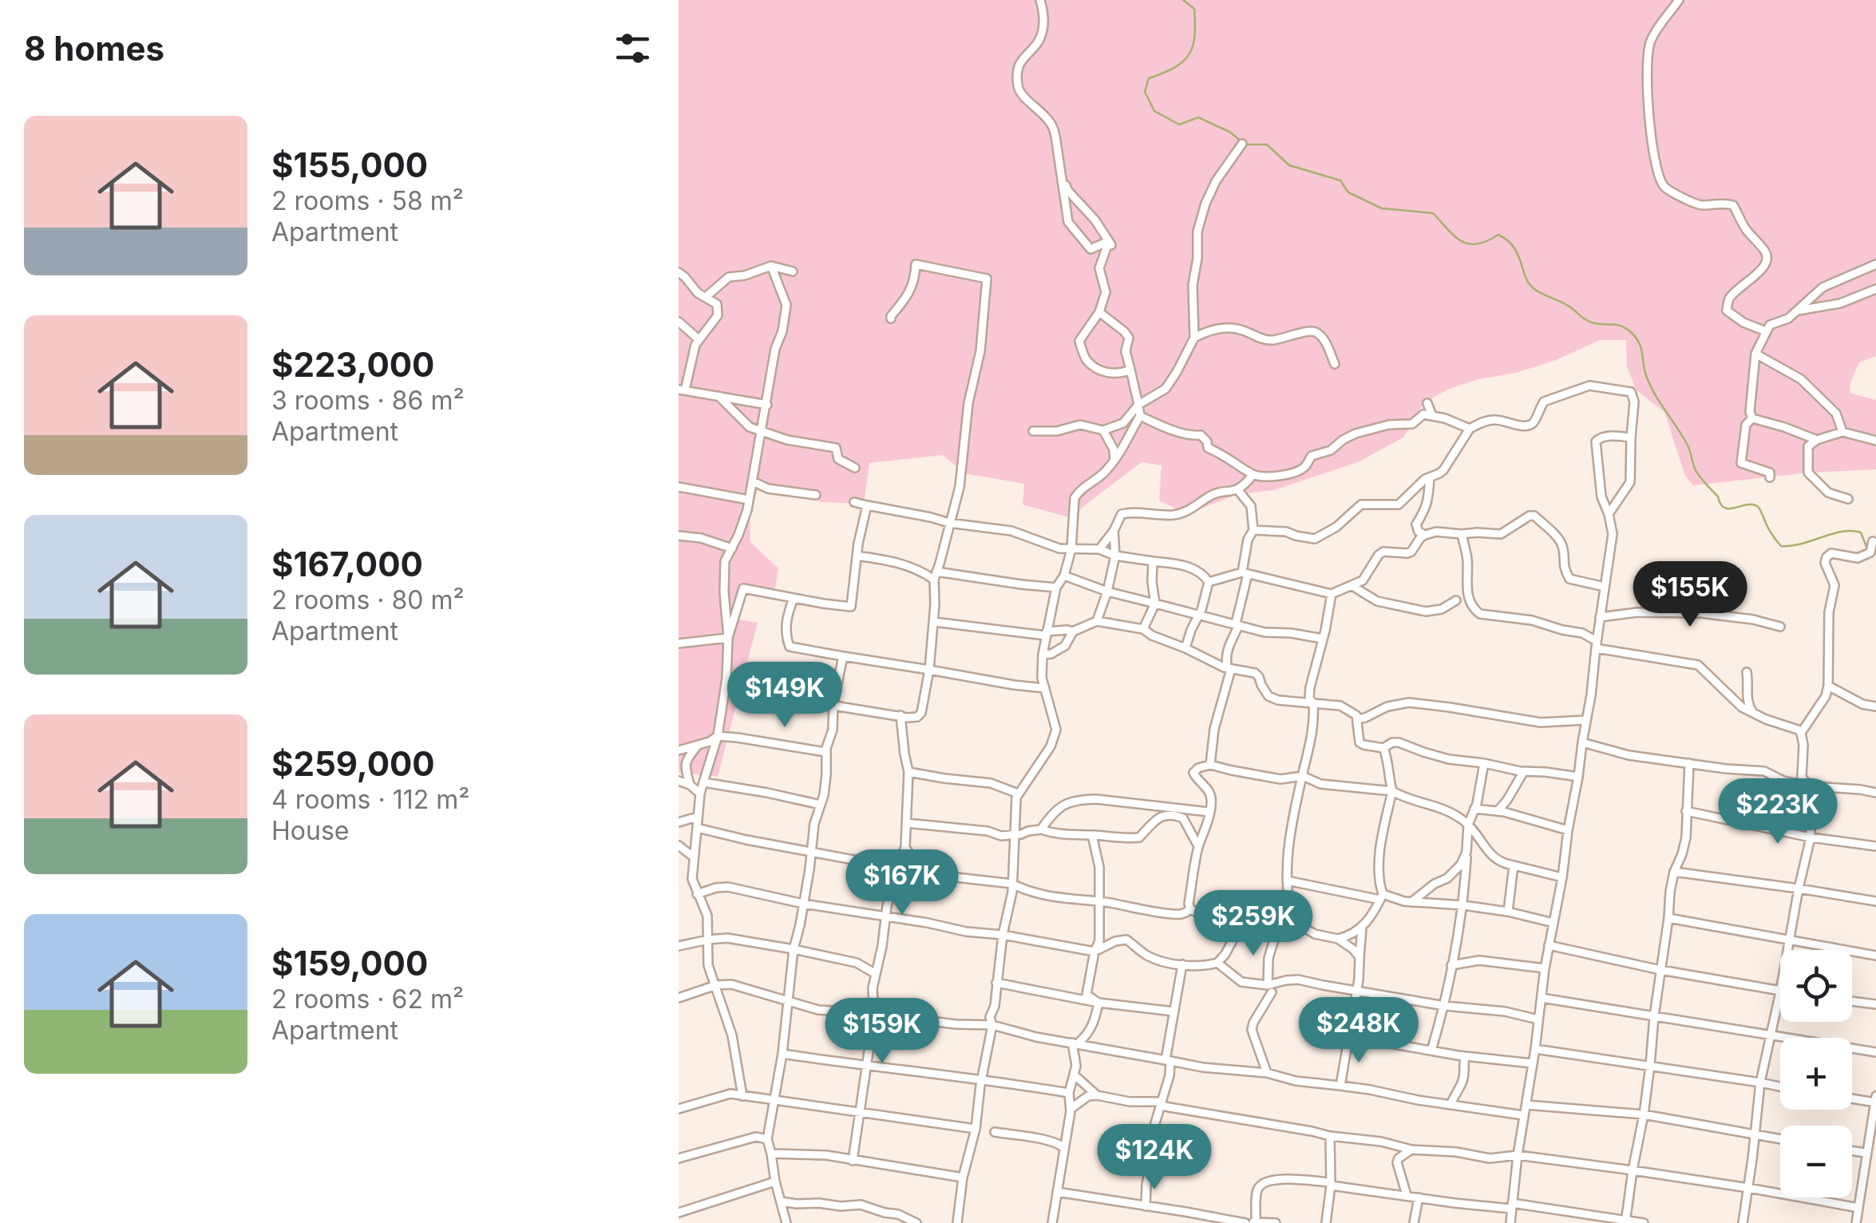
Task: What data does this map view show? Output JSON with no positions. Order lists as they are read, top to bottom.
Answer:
{
  "page": {
    "heading": "8 homes",
    "list": [
      {
        "name": "$155,000",
        "note": "2 rooms · 58 m² · Apartment"
      },
      {
        "name": "$223,000",
        "note": "3 rooms · 86 m² · Apartment"
      },
      {
        "name": "$167,000",
        "note": "2 rooms · 80 m² · Apartment"
      },
      {
        "name": "$259,000",
        "note": "4 rooms · 112 m² · House"
      },
      {
        "name": "$159,000",
        "note": "2 rooms · 62 m² · Apartment"
      }
    ],
    "price": [
      "$155K",
      "$149K",
      "$223K",
      "$167K",
      "$259K",
      "$248K",
      "$159K",
      "$124K"
    ],
    "map_buttons": ["+", "−"]
  }
}
